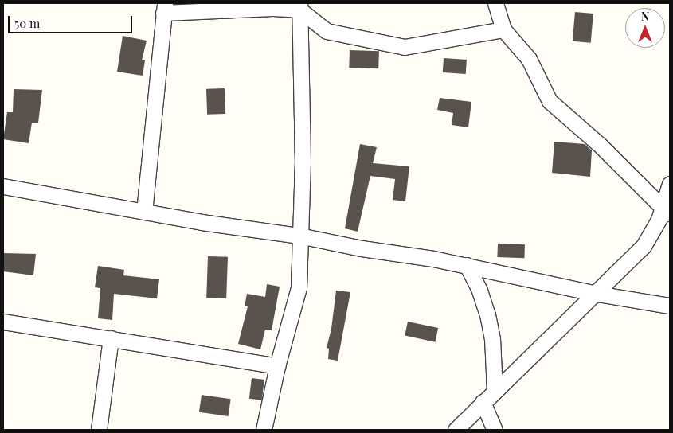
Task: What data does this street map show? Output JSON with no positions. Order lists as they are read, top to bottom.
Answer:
{
  "scale_bar": "50 m",
  "north": "top"
}
